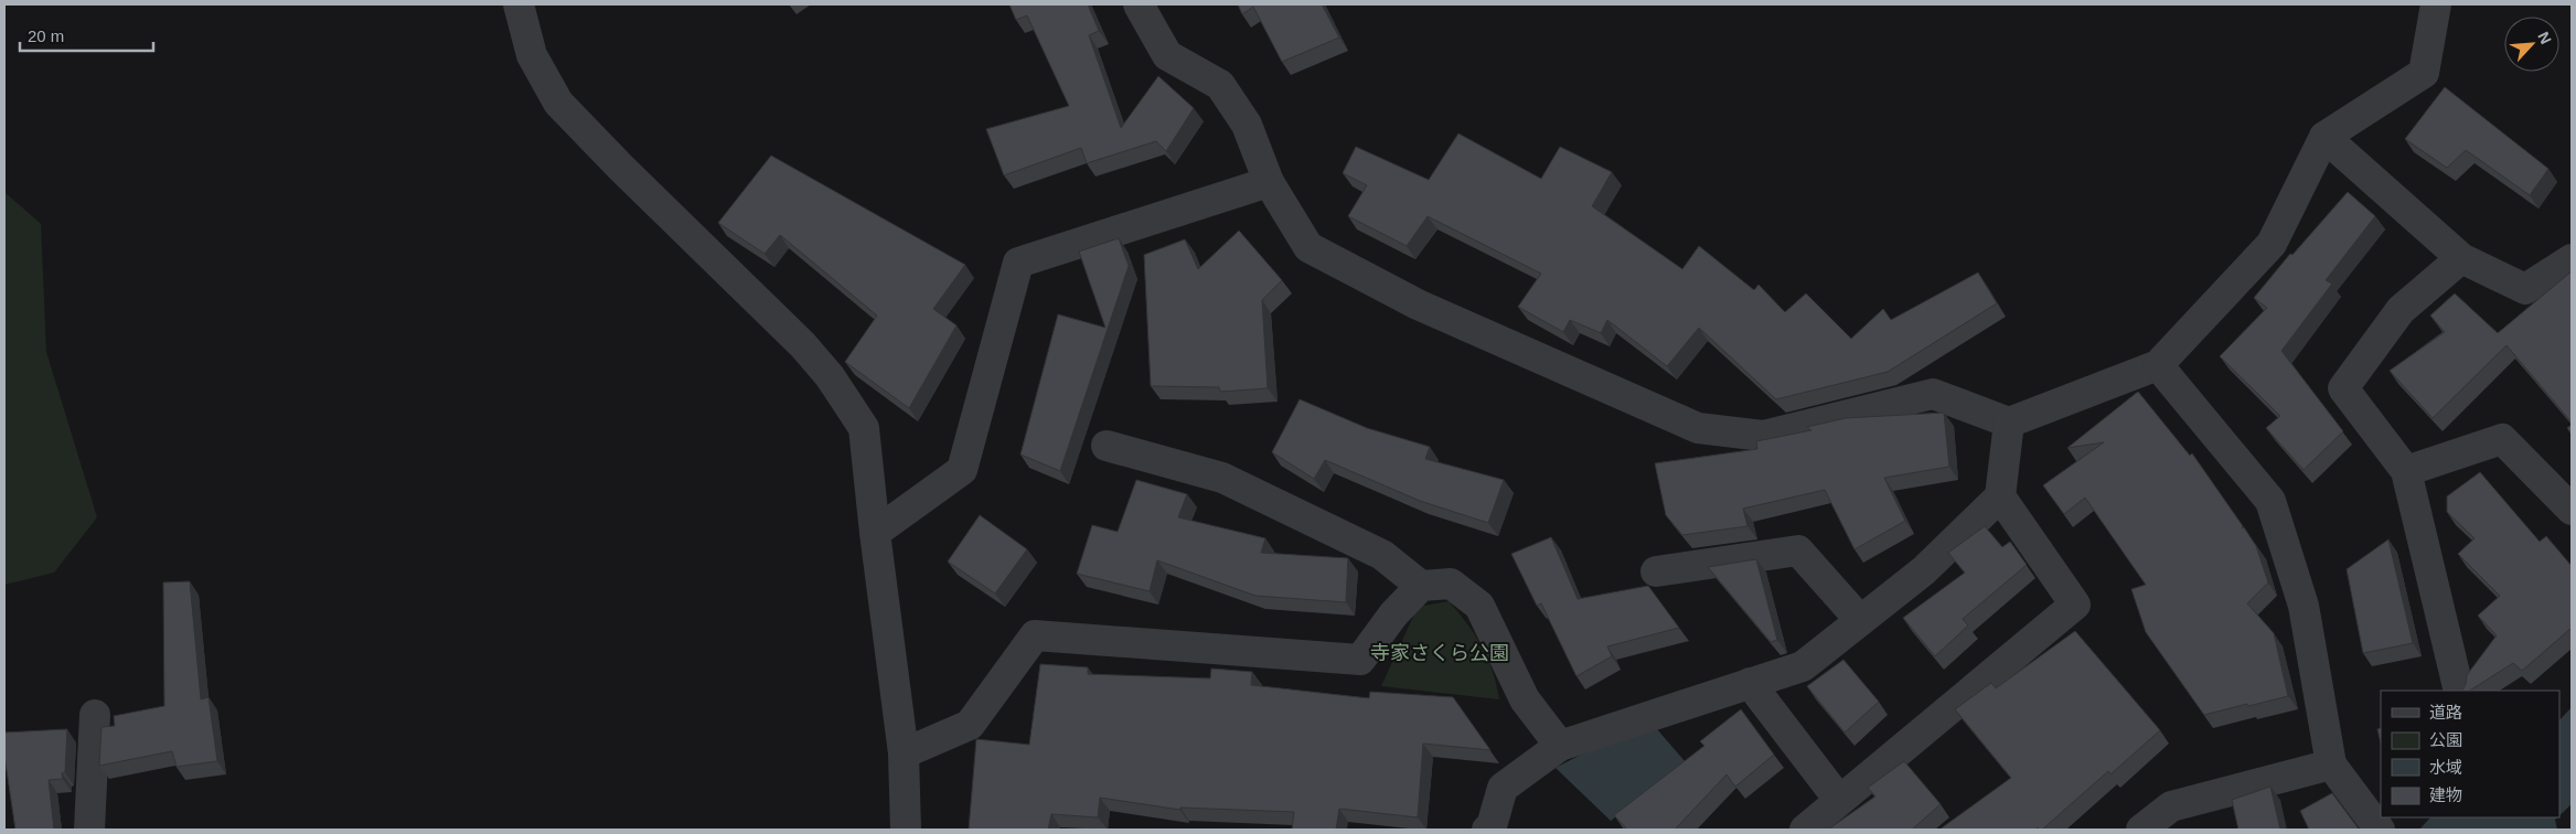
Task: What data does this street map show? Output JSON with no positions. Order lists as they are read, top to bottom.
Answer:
{
  "parks": ["寺家さくら公園"],
  "legend": [
    "道路",
    "公園",
    "水域",
    "建物"
  ],
  "scale_bar": "20 m",
  "north": "top right"
}
